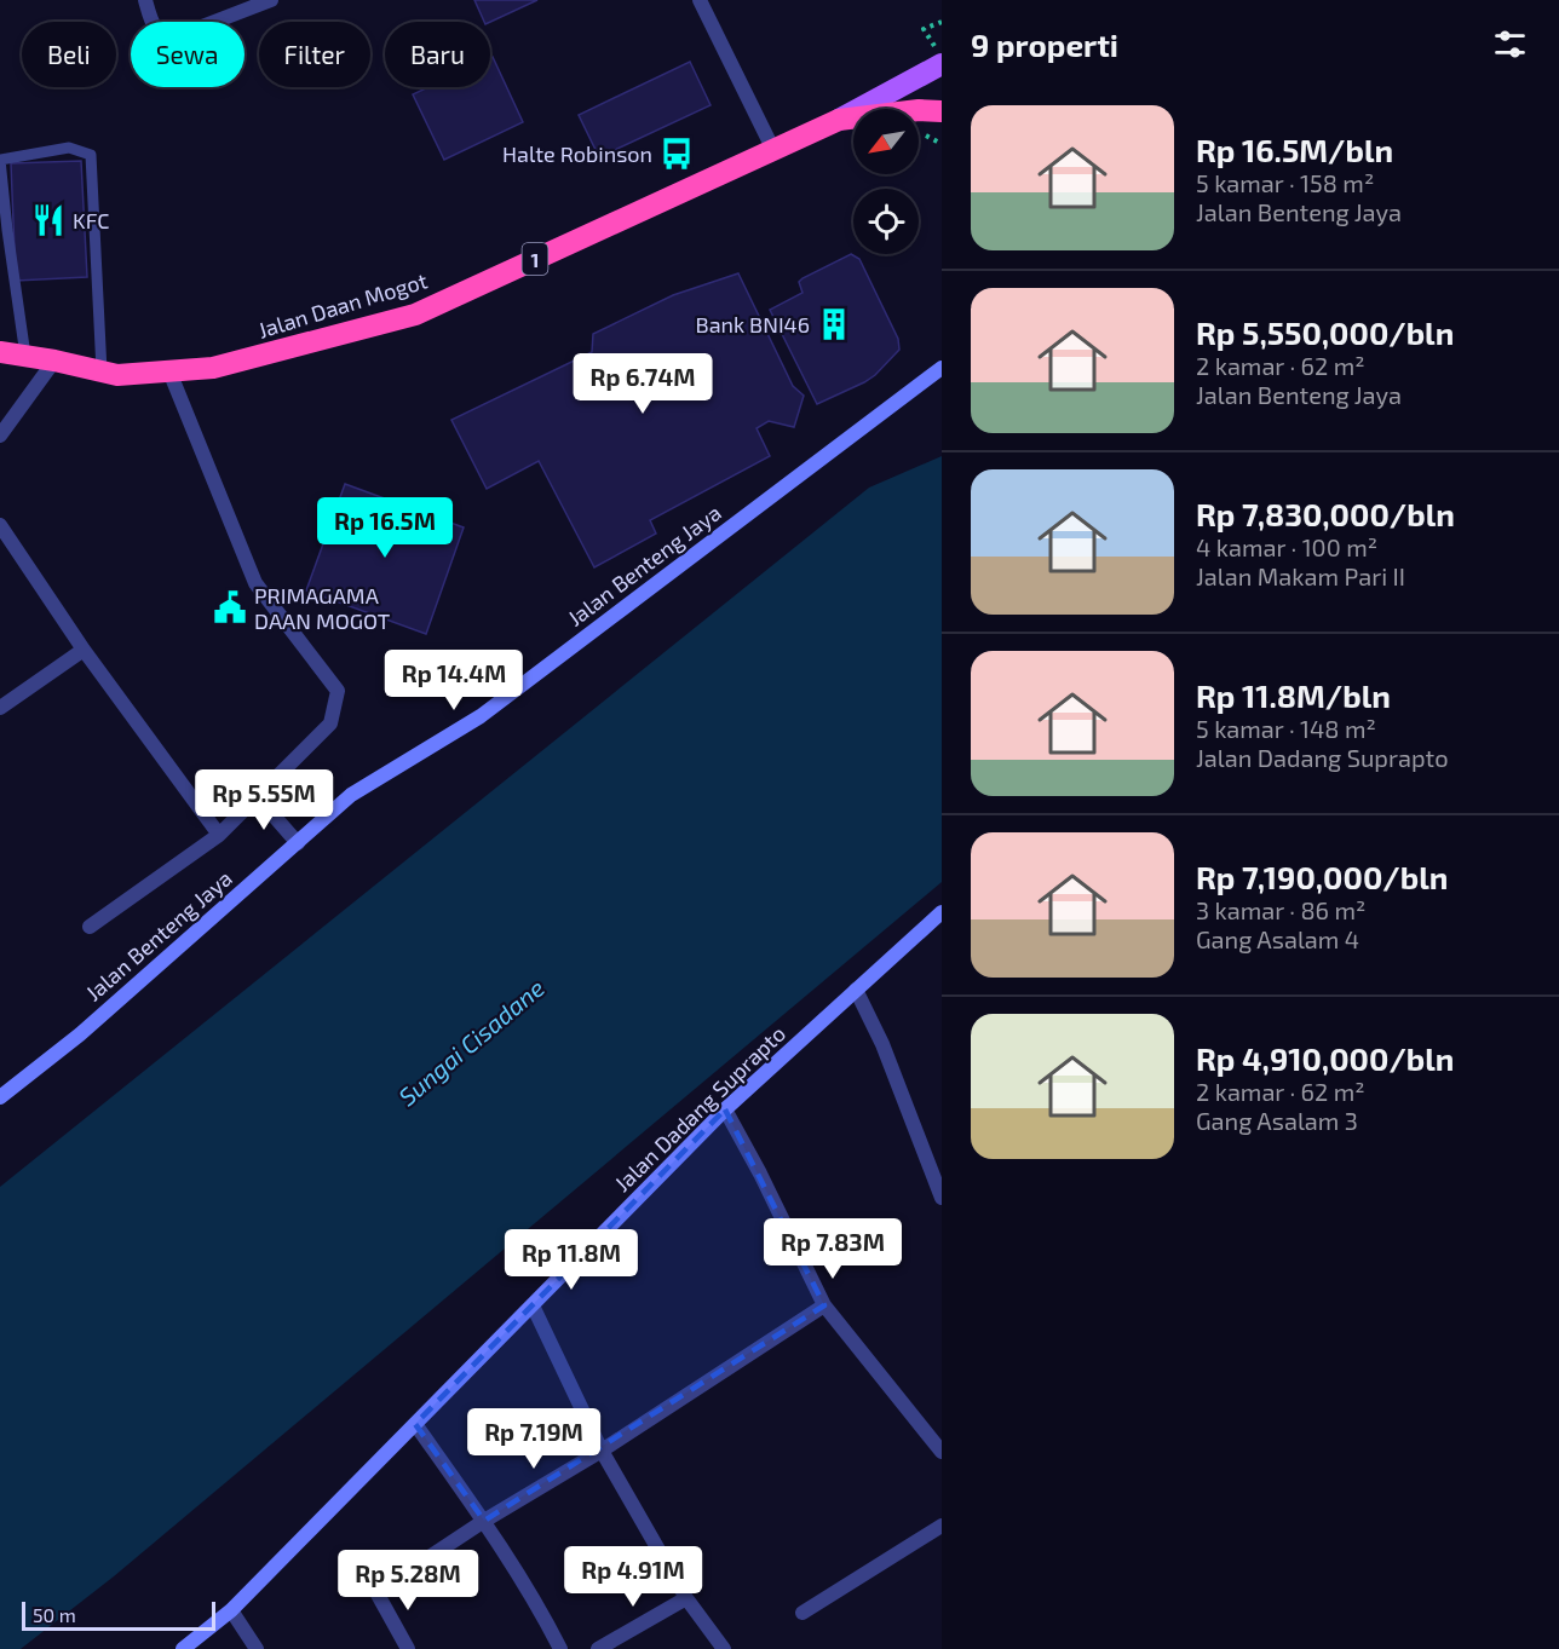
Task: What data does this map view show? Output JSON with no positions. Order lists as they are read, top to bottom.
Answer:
{
  "streets": {
    "highway": ["1", "Jalan Daan Mogot"],
    "street": ["Jalan Benteng Jaya", "Jalan Dadang Suprapto"]
  },
  "water": ["Sungai Cisadane"],
  "places": {
    "bus stop": ["Halte Robinson"],
    "restaurant": ["KFC"],
    "building": ["Bank BNI46"],
    "public building": ["PRIMAGAMA DAAN MOGOT"]
  },
  "scale_bar": "50 m",
  "north": "bottom left",
  "page": {
    "heading": "9 properti",
    "chip": [
      "Beli",
      "Sewa",
      "Filter",
      "Baru"
    ],
    "list": [
      {
        "name": "Rp 16.5M/bln",
        "note": "5 kamar · 158 m² · Jalan Benteng Jaya"
      },
      {
        "name": "Rp 5,550,000/bln",
        "note": "2 kamar · 62 m² · Jalan Benteng Jaya"
      },
      {
        "name": "Rp 7,830,000/bln",
        "note": "4 kamar · 100 m² · Jalan Makam Pari II"
      },
      {
        "name": "Rp 11.8M/bln",
        "note": "5 kamar · 148 m² · Jalan Dadang Suprapto"
      },
      {
        "name": "Rp 7,190,000/bln",
        "note": "3 kamar · 86 m² · Gang Asalam 4"
      },
      {
        "name": "Rp 4,910,000/bln",
        "note": "2 kamar · 62 m² · Gang Asalam 3"
      }
    ],
    "price": [
      "Rp 6.74M",
      "Rp 16.5M",
      "Rp 14.4M",
      "Rp 5.55M",
      "Rp 7.83M",
      "Rp 11.8M",
      "Rp 7.19M",
      "Rp 4.91M",
      "Rp 5.28M"
    ],
    "scale": "50 m"
  }
}
